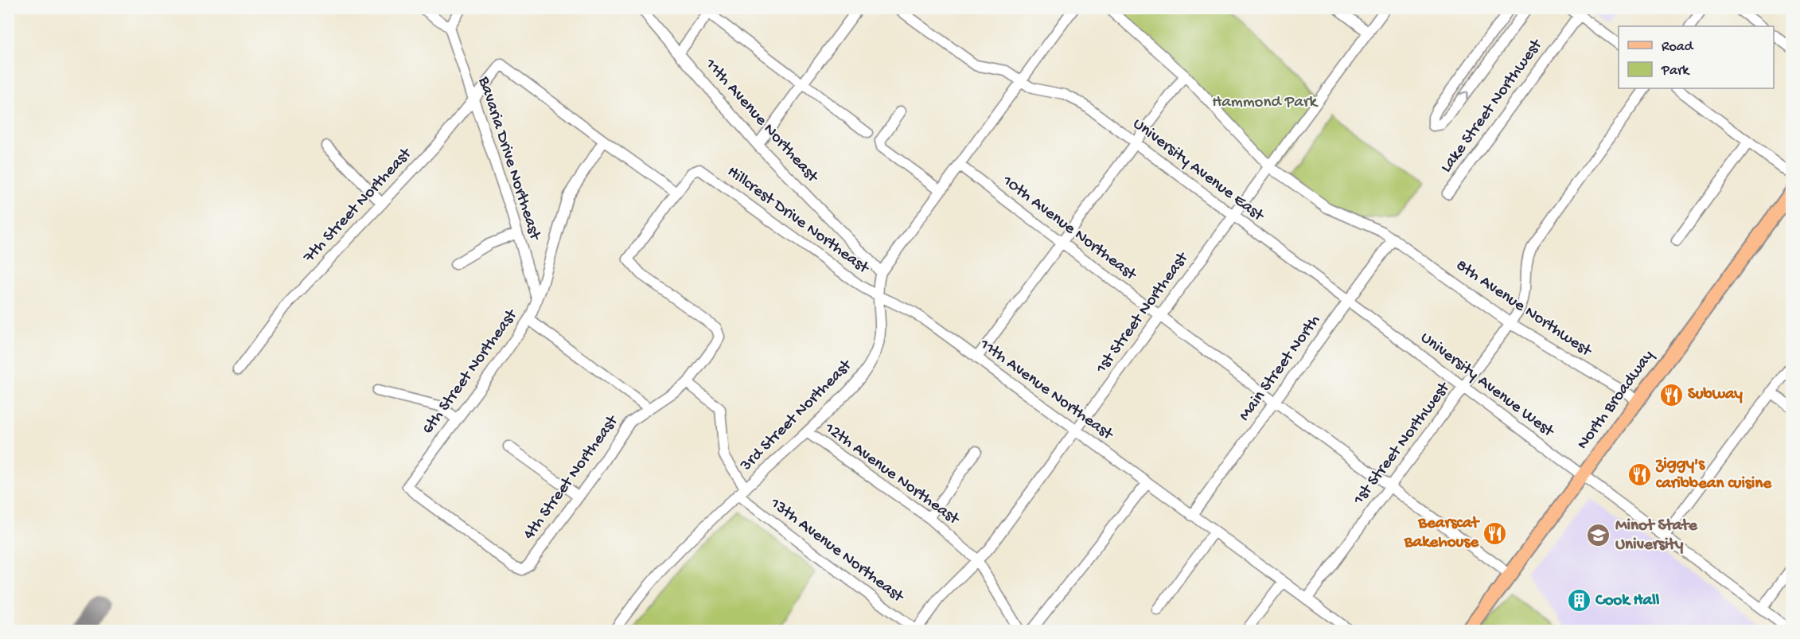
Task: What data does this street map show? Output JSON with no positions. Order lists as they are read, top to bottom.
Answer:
{
  "streets": {
    "main road": ["North Broadway"],
    "street": [
      "Lake Street Northwest",
      "11th Avenue Northeast",
      "Bavaria Drive Northeast",
      "University Avenue East",
      "7th Street Northeast",
      "Hillcrest Drive Northeast",
      "10th Avenue Northeast",
      "8th Avenue Northwest",
      "1st Street Northeast",
      "Main Street North",
      "6th Street Northeast",
      "University Avenue West",
      "3rd Street Northeast",
      "1st Street Northwest",
      "12th Avenue Northeast",
      "4th Street Northeast",
      "13th Avenue Northeast"
    ]
  },
  "crossings": [
    ["11th Avenue Northeast", "Hillcrest Drive Northeast"],
    ["11th Avenue Northeast", "1st Street Northeast"],
    ["11th Avenue Northeast", "Main Street North"],
    ["11th Avenue Northeast", "3rd Street Northeast"],
    ["11th Avenue Northeast", "1st Street Northwest"],
    ["Bavaria Drive Northeast", "7th Street Northeast"],
    ["Bavaria Drive Northeast", "6th Street Northeast"],
    ["University Avenue East", "1st Street Northeast"],
    ["University Avenue East", "Main Street North"],
    ["University Avenue East", "University Avenue West"],
    ["University Avenue East", "3rd Street Northeast"],
    ["7th Street Northeast", "6th Street Northeast"],
    ["Hillcrest Drive Northeast", "3rd Street Northeast"],
    ["Hillcrest Drive Northeast", "4th Street Northeast"],
    ["10th Avenue Northeast", "1st Street Northeast"],
    ["10th Avenue Northeast", "Main Street North"],
    ["10th Avenue Northeast", "North Broadway"],
    ["10th Avenue Northeast", "3rd Street Northeast"],
    ["10th Avenue Northeast", "1st Street Northwest"],
    ["8th Avenue Northwest", "1st Street Northeast"],
    ["8th Avenue Northwest", "Main Street North"],
    ["8th Avenue Northwest", "North Broadway"],
    ["8th Avenue Northwest", "1st Street Northwest"],
    ["1st Street Northeast", "12th Avenue Northeast"],
    ["1st Street Northeast", "13th Avenue Northeast"],
    ["Main Street North", "University Avenue West"],
    ["6th Street Northeast", "4th Street Northeast"],
    ["University Avenue West", "North Broadway"],
    ["University Avenue West", "1st Street Northwest"],
    ["3rd Street Northeast", "12th Avenue Northeast"],
    ["3rd Street Northeast", "13th Avenue Northeast"]
  ],
  "parks": ["Hammond Park"],
  "places": {
    "restaurant": ["Subway", "ziggy's caribbean cuisine", "Bearscat Bakehouse"],
    "school or university": ["Minot State University"],
    "building": ["Cook Hall"]
  },
  "legend": ["Road", "Park"]
}
